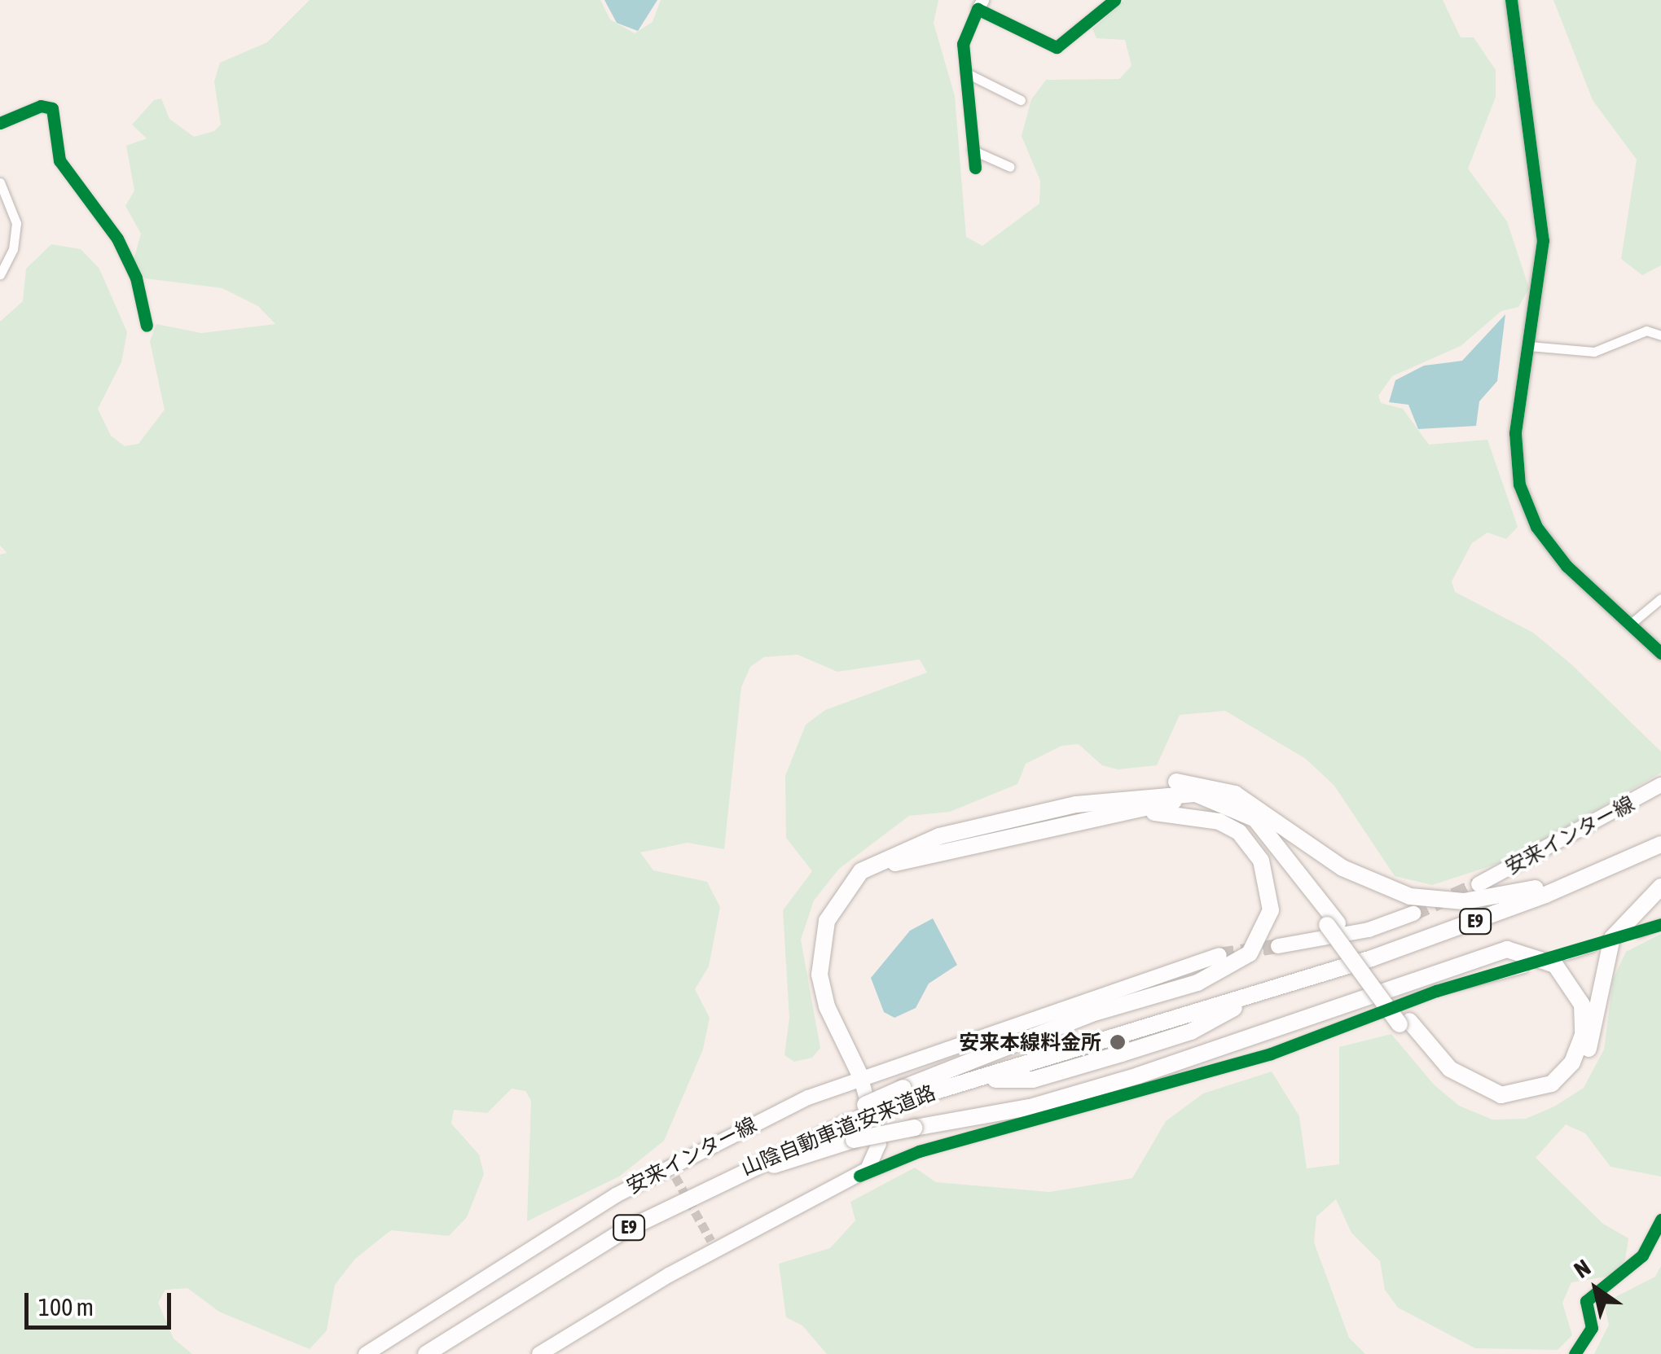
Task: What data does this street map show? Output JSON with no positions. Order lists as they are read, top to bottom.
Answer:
{
  "streets": {
    "highway": ["E9", "山陰自動車道;安来道路"],
    "main road": ["安来インター線"]
  },
  "crossings": [
    ["E9", "山陰自動車道;安来道路"]
  ],
  "places": ["安来本線料金所"],
  "scale_bar": "100 m",
  "north": "top left"
}
